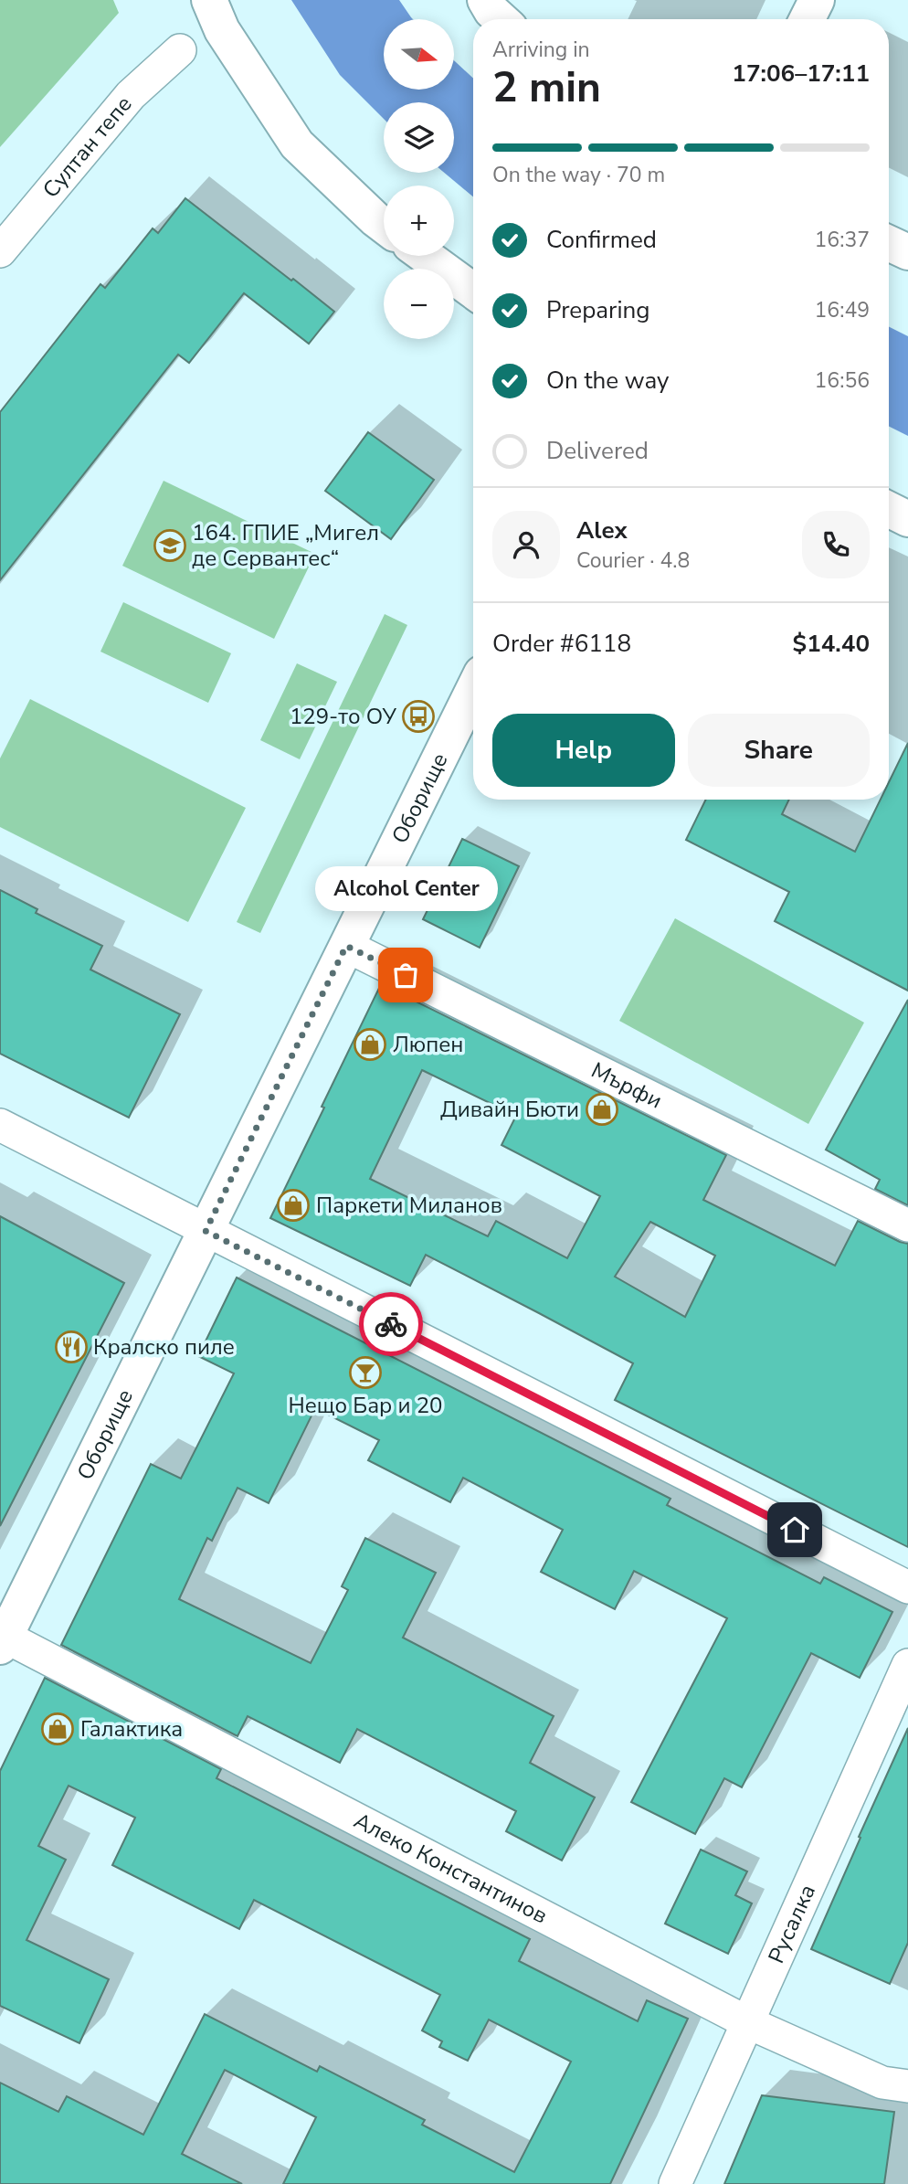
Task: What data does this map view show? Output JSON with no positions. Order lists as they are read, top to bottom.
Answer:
{
  "streets": {
    "street": [
      "Султан тепе",
      "Оборище",
      "Мърфи",
      "Алеко Константинов",
      "Русалка"
    ]
  },
  "crossings": [
    ["Оборище", "Мърфи"],
    ["Оборище", "Алеко Константинов"],
    ["Алеко Константинов", "Русалка"]
  ],
  "places": {
    "school or university": ["164. ГПИЕ „Мигел де Сервантес“"],
    "bus stop": ["129-то ОУ"],
    "other": ["Alcohol Center"],
    "shop": [
      "Люпен",
      "Дивайн Бюти",
      "Паркети Миланов",
      "Галактика"
    ],
    "restaurant": ["Кралско пиле"],
    "bar": ["Нещо Бар и 20"]
  },
  "north": "right",
  "page": {
    "map_buttons": ["+", "−"],
    "heading": ["2 min", "Arriving in", "17:06–17:11"],
    "panel": [
      "Alex",
      "Courier · 4.8",
      "Order #6118",
      "$14.40"
    ],
    "bar": "On the way · 70 m",
    "list": [
      ["Confirmed", "16:37"],
      ["Preparing", "16:49"],
      ["On the way", "16:56"],
      "Delivered"
    ],
    "buttons": ["Help", "Share"],
    "bubble": "Alcohol Center"
  }
}
